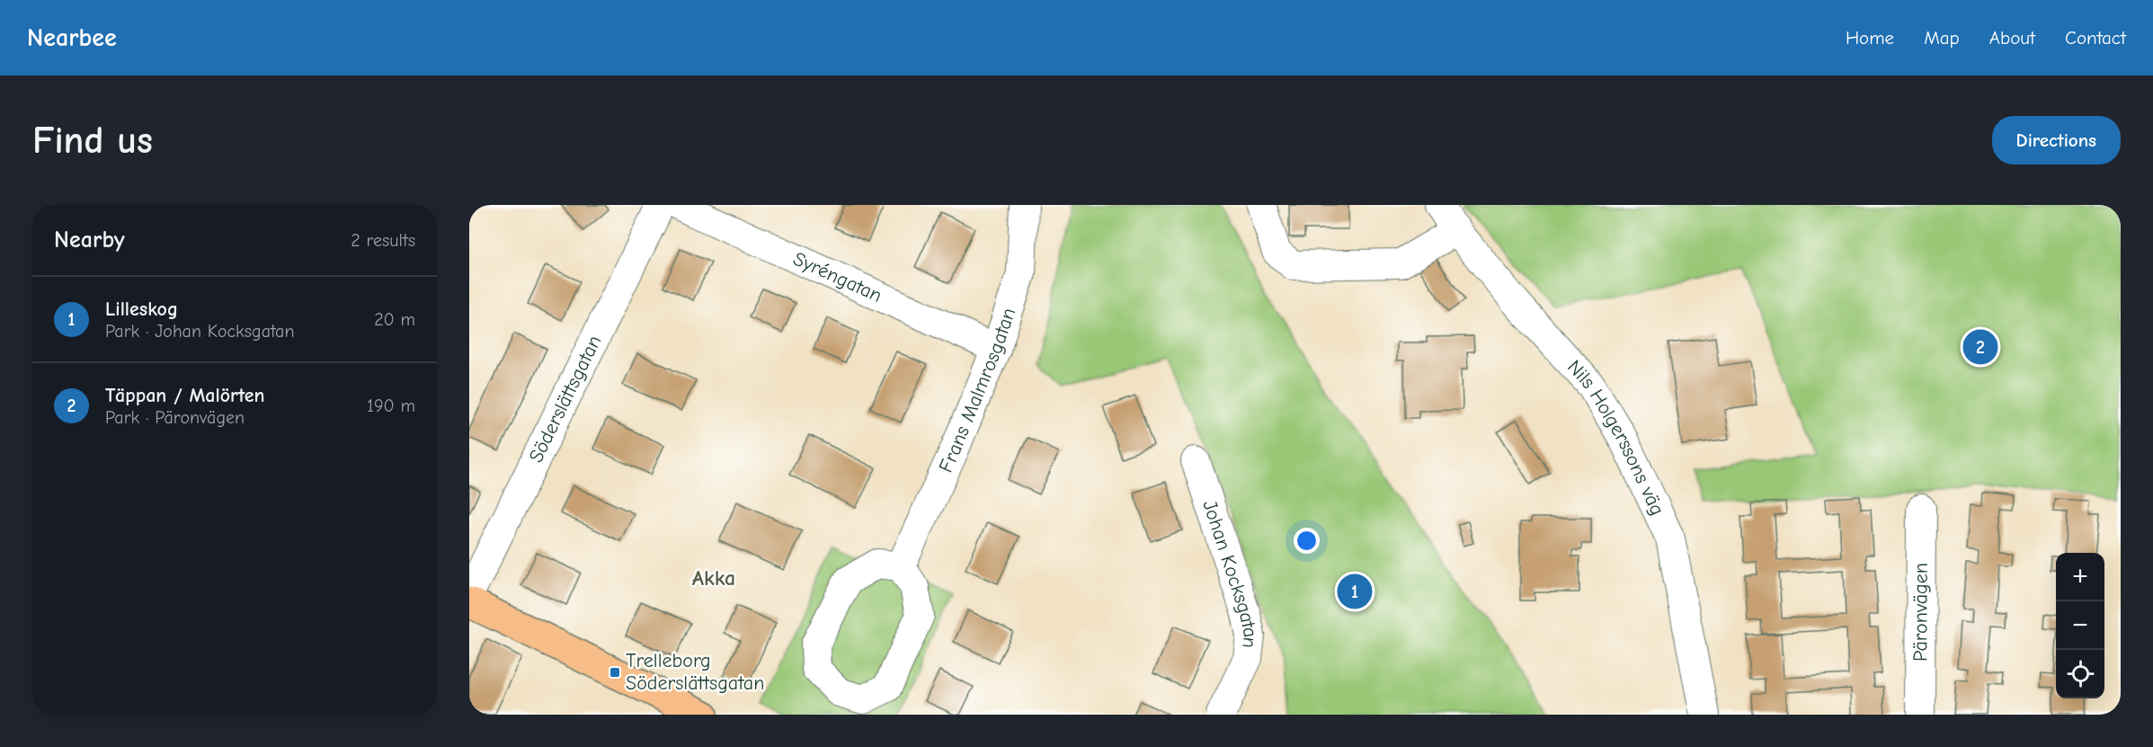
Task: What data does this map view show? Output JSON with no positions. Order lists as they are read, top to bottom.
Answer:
{
  "streets": {
    "street": [
      "Syréngatan",
      "Frans Malmrosgatan",
      "Söderslättsgatan",
      "Nils Holgerssons väg",
      "Johan Kocksgatan",
      "Päronvägen"
    ]
  },
  "crossings": [
    ["Syréngatan", "Frans Malmrosgatan"]
  ],
  "districts": ["Akka"],
  "places": {
    "transit": ["Trelleborg Söderslättsgatan"]
  },
  "page": {
    "header": "Nearbee",
    "nav": [
      "Home",
      "Map",
      "About",
      "Contact"
    ],
    "buttons": "Directions",
    "title": "Find us",
    "heading": ["Nearby", "2 results"],
    "list": [
      {
        "mark": "1",
        "name": "Lilleskog",
        "note": "Park · Johan Kocksgatan",
        "value": "20 m"
      },
      {
        "mark": "2",
        "name": "Täppan / Malörten",
        "note": "Park · Päronvägen",
        "value": "190 m"
      }
    ],
    "pins": ["2", "1"],
    "map_buttons": ["+", "−"]
  }
}
